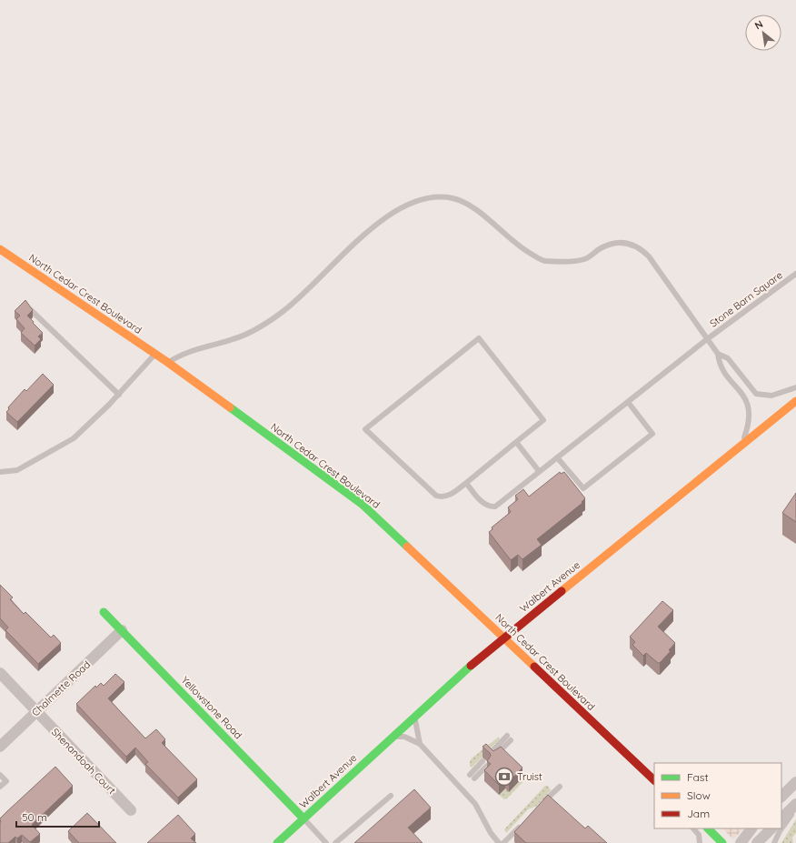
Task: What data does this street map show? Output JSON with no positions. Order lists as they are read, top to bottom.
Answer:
{
  "streets": {
    "main road": ["North Cedar Crest Boulevard", "Walbert Avenue", "Yellowstone Road"],
    "street": ["Chalmette Road", "Shenandoah Court"],
    "lane": ["Stone Barn Square"]
  },
  "crossings": [
    ["North Cedar Crest Boulevard", "Walbert Avenue"],
    ["Walbert Avenue", "Yellowstone Road"],
    ["Chalmette Road", "Yellowstone Road"],
    ["Chalmette Road", "Shenandoah Court"]
  ],
  "places": {
    "bank": ["Truist"]
  },
  "legend": ["Fast", "Slow", "Jam"],
  "scale_bar": "50 m",
  "north": "top left"
}
